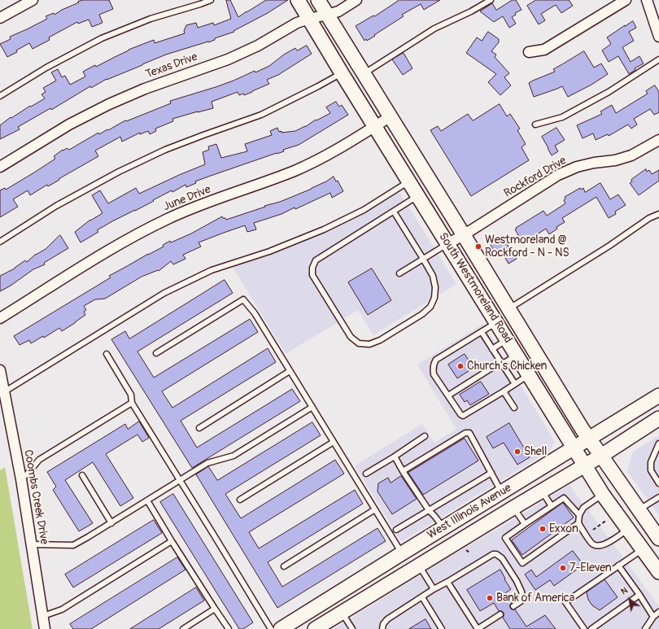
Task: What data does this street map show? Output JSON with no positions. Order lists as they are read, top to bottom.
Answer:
{
  "streets": {
    "main road": ["South Westmoreland Road", "West Illinois Avenue"],
    "street": [
      "Texas Drive",
      "Rockford Drive",
      "June Drive",
      "Coombs Creek Drive"
    ]
  },
  "crossings": [
    ["Texas Drive", "South Westmoreland Road"],
    ["Rockford Drive", "South Westmoreland Road"],
    ["June Drive", "South Westmoreland Road"],
    ["South Westmoreland Road", "West Illinois Avenue"]
  ],
  "places": [
    "Westmoreland @ Rockford - N - NS",
    "Church's Chicken",
    "Shell",
    "Exxon",
    "7-Eleven",
    "Bank of America"
  ],
  "north": "top left"
}
